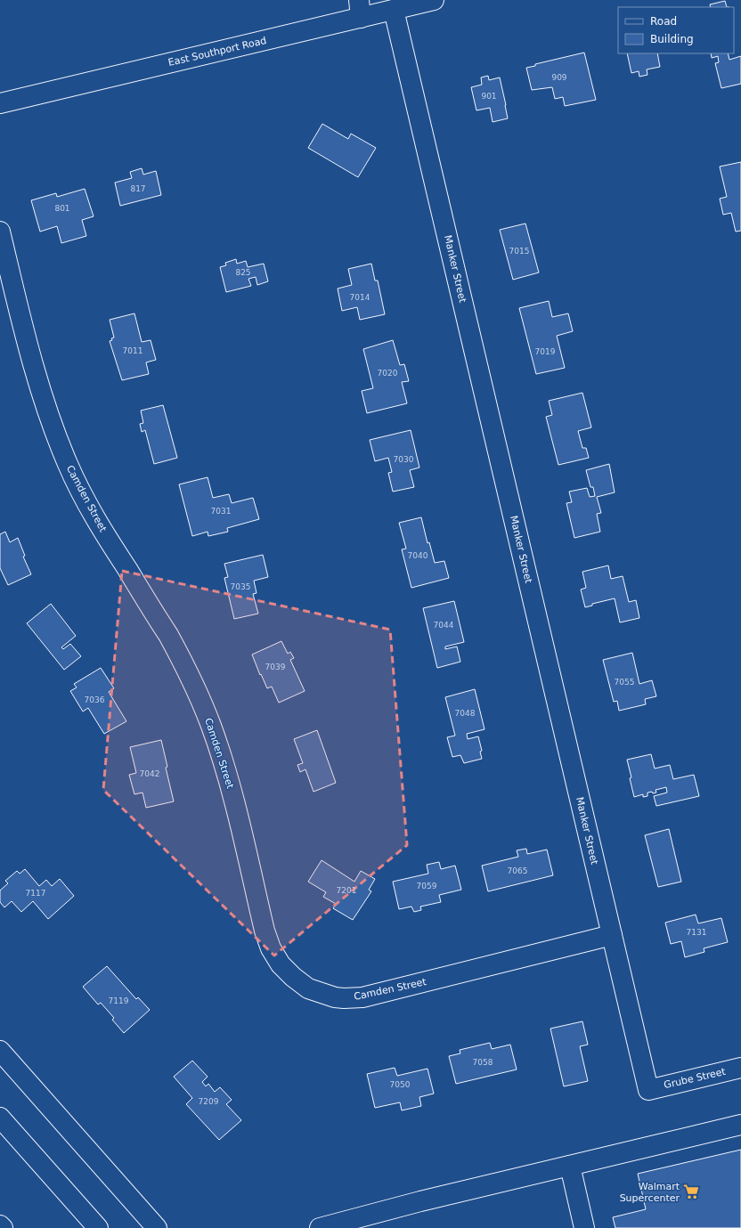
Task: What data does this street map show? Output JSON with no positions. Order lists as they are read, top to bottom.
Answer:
{
  "streets": {
    "street": [
      "East Southport Road",
      "Manker Street",
      "Camden Street",
      "Grube Street"
    ]
  },
  "crossings": [
    ["East Southport Road", "Manker Street"],
    ["Manker Street", "Camden Street"],
    ["Manker Street", "Grube Street"]
  ],
  "places": {
    "supermarket": ["Walmart Supercenter"]
  },
  "house_numbers": [
    "909",
    "901",
    "817",
    "801",
    "7015",
    "825",
    "7014",
    "7011",
    "7019",
    "7020",
    "7030",
    "7031",
    "7040",
    "7035",
    "7044",
    "7039",
    "7055",
    "7036",
    "7048",
    "7042",
    "7065",
    "7059",
    "7201",
    "7117",
    "7131",
    "7119",
    "7058",
    "7050",
    "7209"
  ],
  "legend": ["Road", "Building"]
}
